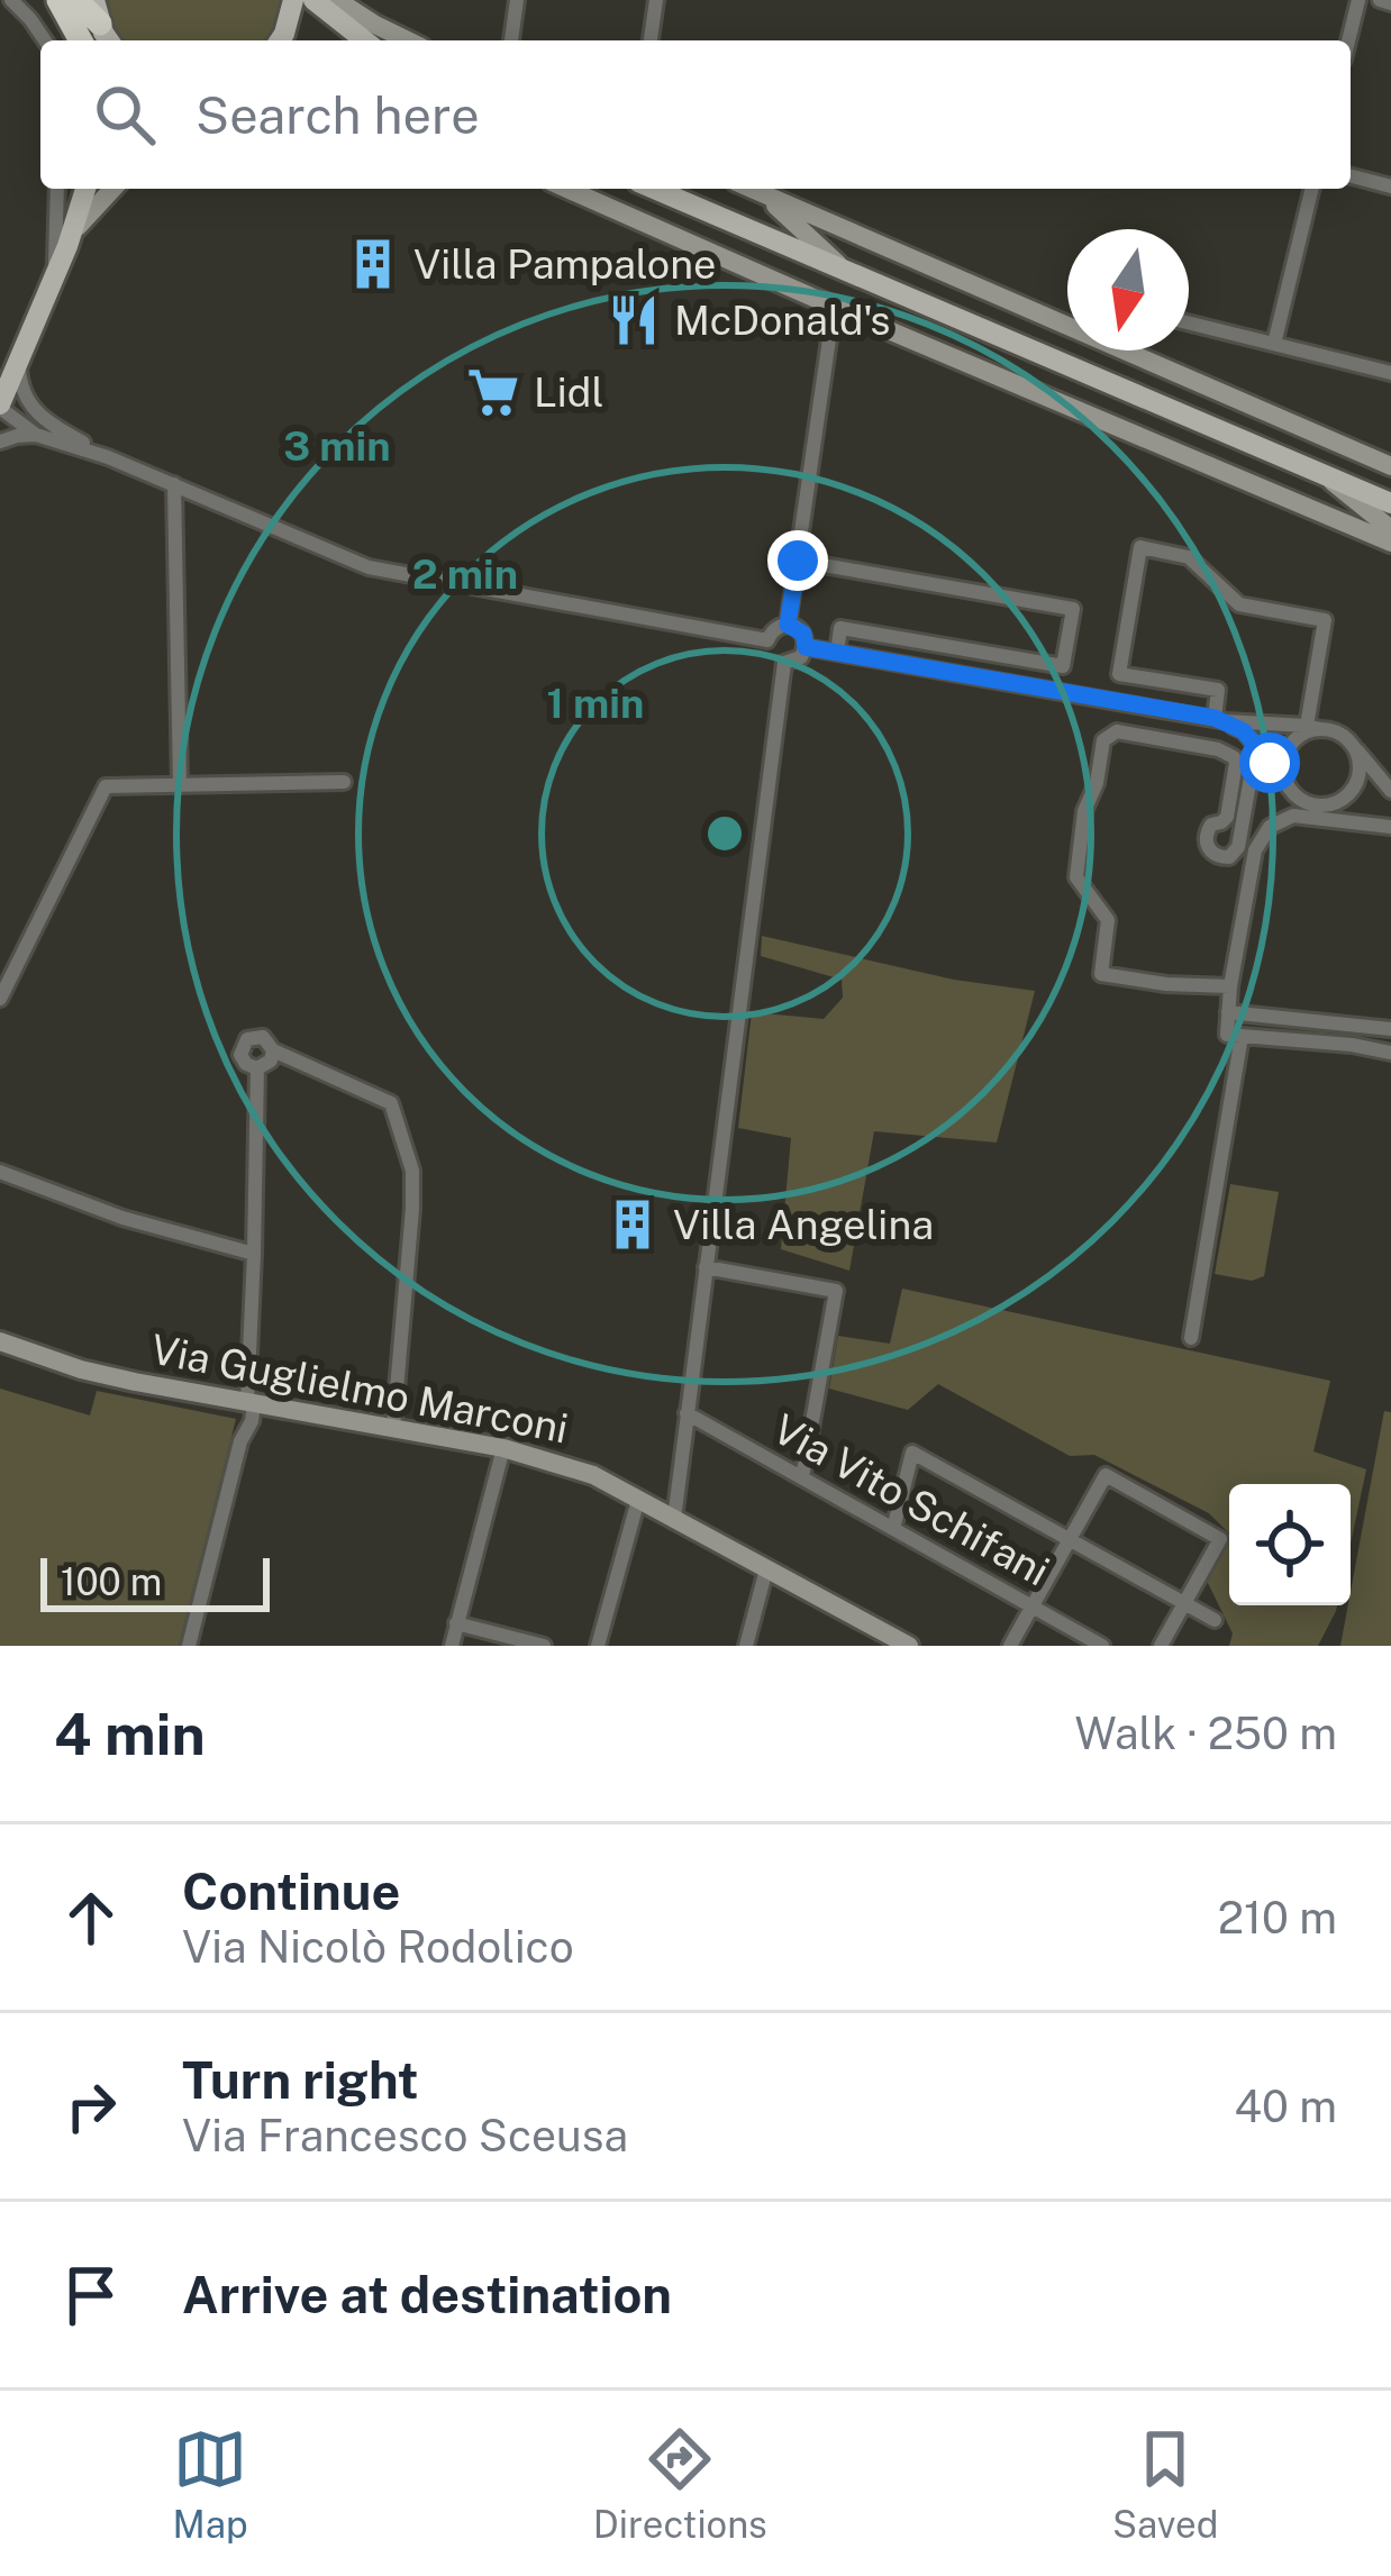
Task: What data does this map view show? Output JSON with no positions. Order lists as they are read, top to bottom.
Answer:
{
  "streets": {
    "street": ["Via Guglielmo Marconi", "Via Vito Schifani"]
  },
  "places": {
    "building": ["Villa Pampalone", "Villa Angelina"],
    "restaurant": ["McDonald's"],
    "supermarket": ["Lidl"]
  },
  "scale_bar": "100 m",
  "north": "bottom",
  "page": {
    "search": "Search here",
    "scale": "100 m",
    "heading": ["4 min", "Walk · 250 m"],
    "list": [
      ["Continue", "Via Nicolò Rodolico", "210 m"],
      ["Turn right", "Via Francesco Sceusa", "40 m"],
      "Arrive at destination"
    ],
    "nav": ["Map", "Directions", "Saved"]
  },
  "rings": ["3 min", "2 min", "1 min"]
}
